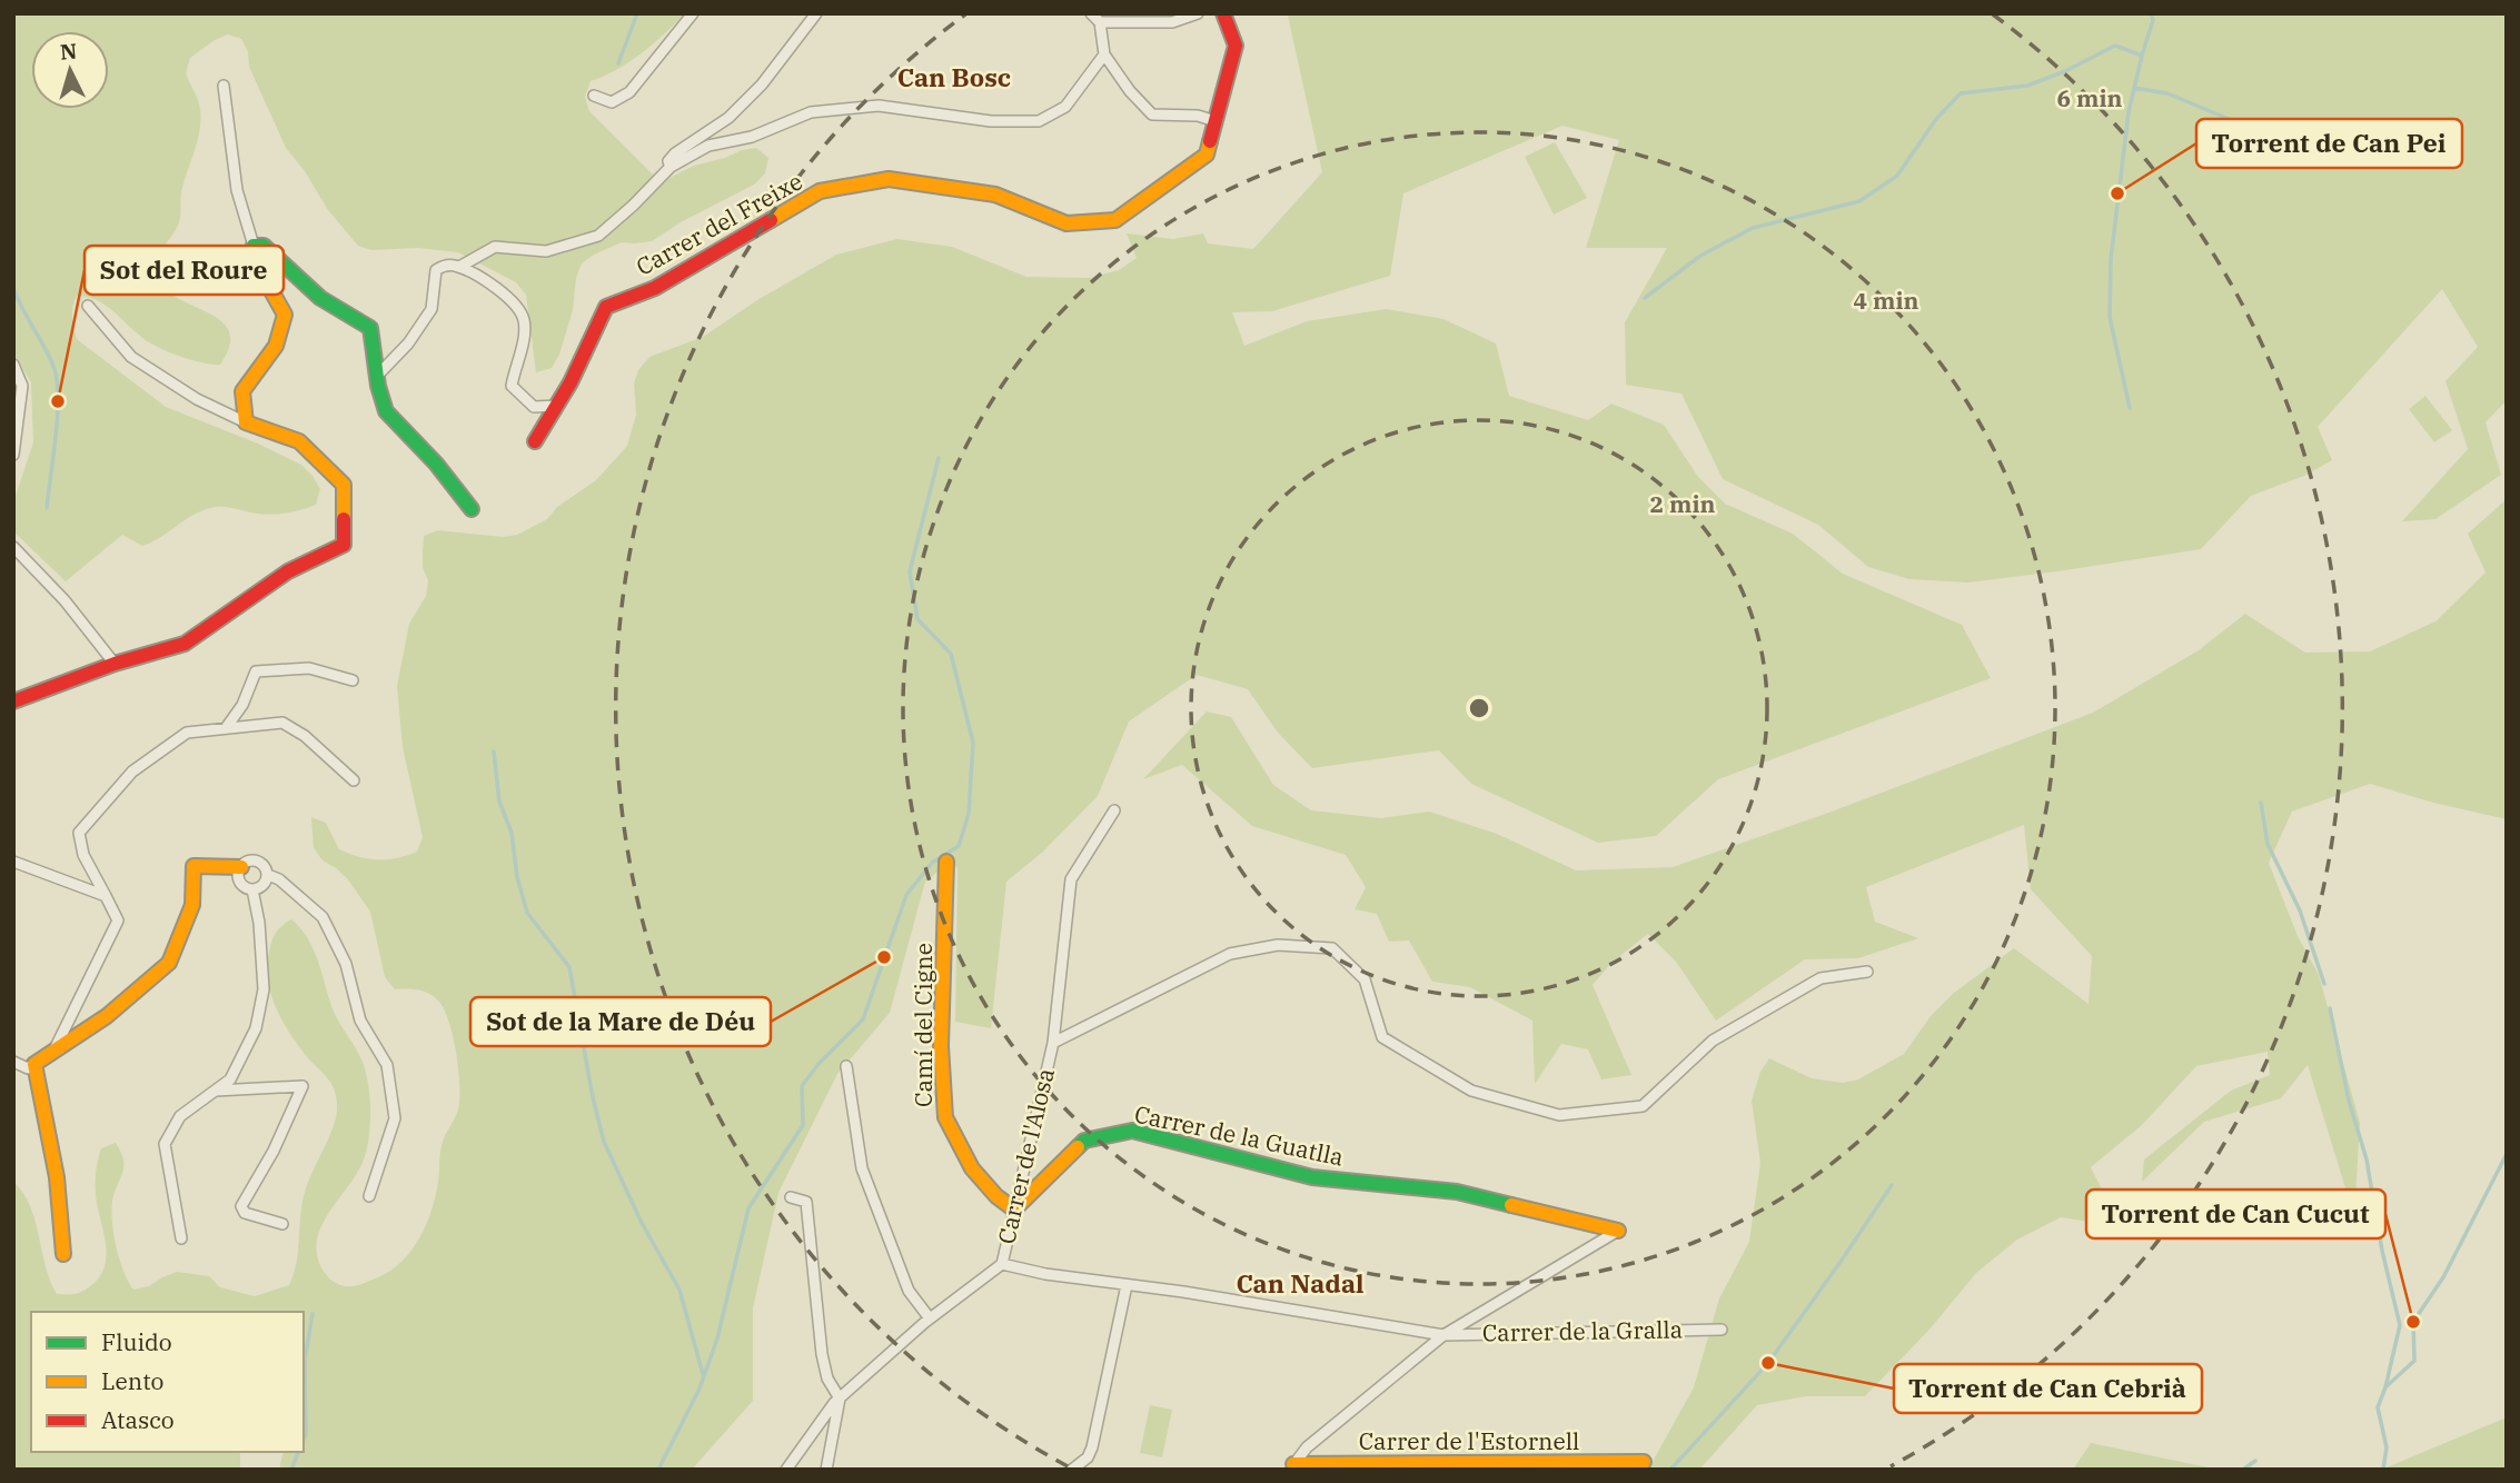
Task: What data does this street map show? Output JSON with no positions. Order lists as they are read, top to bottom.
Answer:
{
  "streets": {
    "street": [
      "Carrer del Freixe",
      "Camí del Cigne",
      "Carrer de la Guatlla",
      "Carrer de l'Alosa",
      "Carrer de la Gralla",
      "Carrer de l'Estornell"
    ]
  },
  "crossings": [
    ["Camí del Cigne", "Carrer de la Guatlla"],
    ["Camí del Cigne", "Carrer de l'Alosa"],
    ["Carrer de la Guatlla", "Carrer de l'Alosa"],
    ["Carrer de l'Alosa", "Carrer de la Gralla"]
  ],
  "districts": ["Can Bosc", "Can Nadal"],
  "places": [
    "Torrent de Can Pei",
    "Sot del Roure",
    "Sot de la Mare de Déu",
    "Torrent de Can Cucut",
    "Torrent de Can Cebrià"
  ],
  "legend": ["Fluido", "Lento", "Atasco"],
  "north": "top",
  "rings": ["6 min", "4 min", "2 min"]
}
